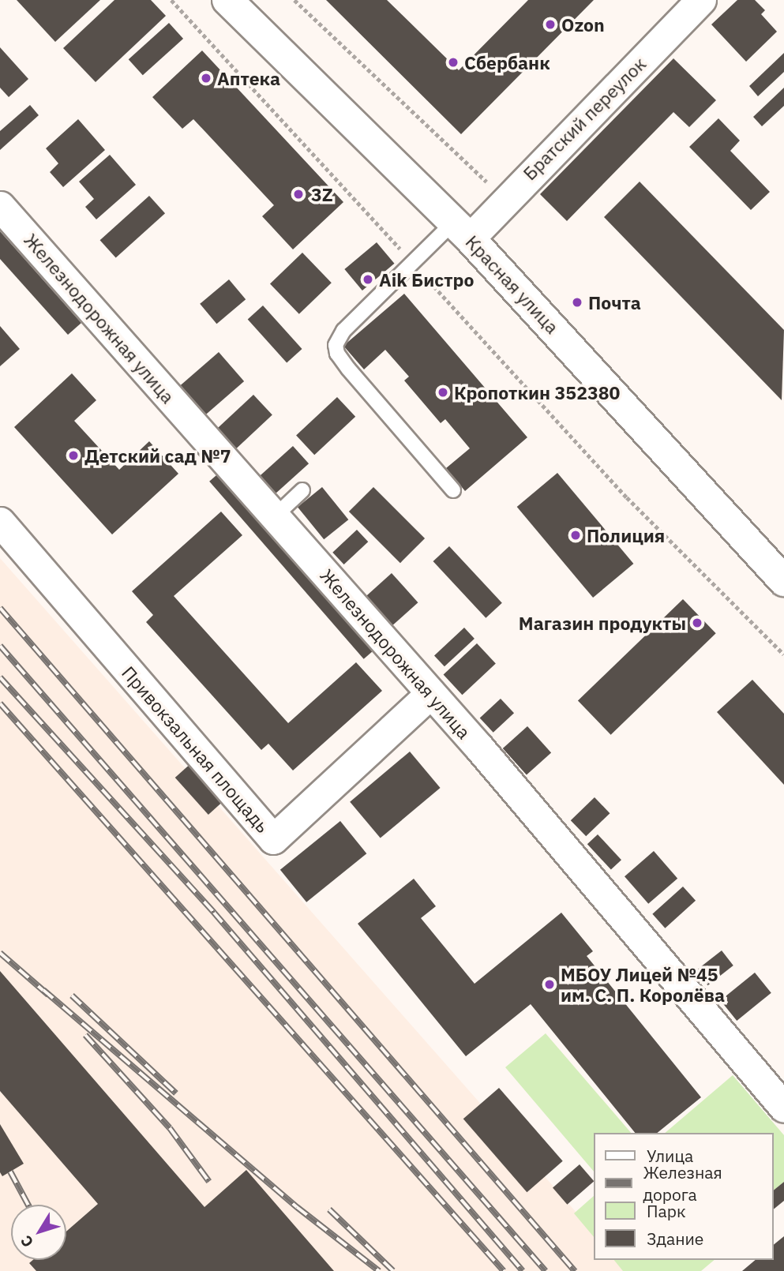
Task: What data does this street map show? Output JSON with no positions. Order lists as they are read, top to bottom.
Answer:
{
  "streets": {
    "main road": ["Красная улица"],
    "street": ["Братский переулок", "Железнодорожная улица", "Привокзальная площадь"]
  },
  "crossings": [
    ["Братский переулок", "Красная улица"],
    ["Железнодорожная улица", "Привокзальная площадь"]
  ],
  "places": [
    "Ozon",
    "Сбербанк",
    "Аптека",
    "3Z",
    "Aik Бистро",
    "Почта",
    "Кропоткин 352380",
    "Детский сад №7",
    "Полиция",
    "Магазин продукты",
    "МБОУ Лицей №45 им. С. П. Королёва"
  ],
  "legend": [
    "Улица",
    "Железная дорога",
    "Парк",
    "Здание"
  ],
  "north": "bottom left"
}
